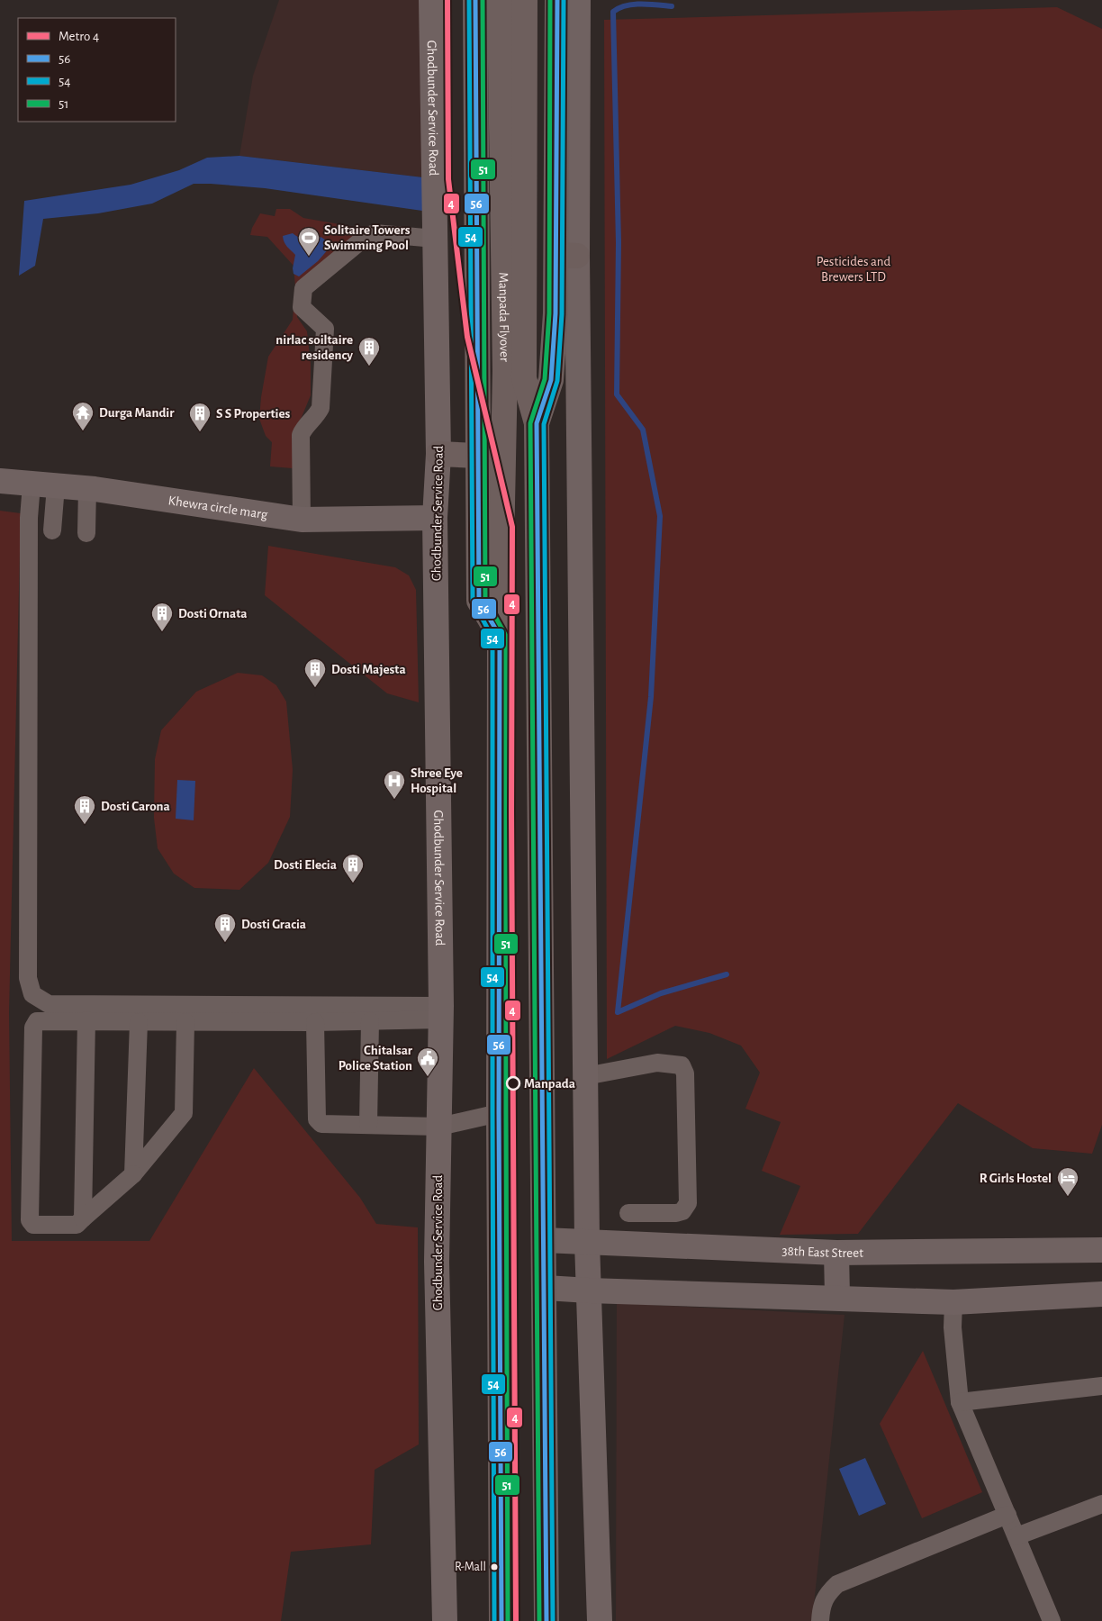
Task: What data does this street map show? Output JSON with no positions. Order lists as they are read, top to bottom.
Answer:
{
  "streets": {
    "main road": ["Manpada Flyover"],
    "street": ["Ghodbunder Service Road", "Khewra circle marg", "38th East Street"]
  },
  "crossings": [
    ["Ghodbunder Service Road", "Khewra circle marg"]
  ],
  "parks": ["Pesticides and Brewers LTD"],
  "places": {
    "sports": ["Solitaire Towers Swimming Pool"],
    "building": [
      "nirlac soiltaire residency",
      "S S Properties",
      "Dosti Ornata",
      "Dosti Majesta",
      "Dosti Carona",
      "Dosti Elecia",
      "Dosti Gracia"
    ],
    "temple": ["Durga Mandir"],
    "hospital": ["Shree Eye Hospital"],
    "public building": ["Chitalsar Police Station"],
    "other": ["Manpada", "R-Mall"],
    "hotel": ["R Girls Hostel"]
  },
  "lines": [
    "metro line 4",
    "transit line 56",
    "transit line 54",
    "transit line 51"
  ],
  "legend": [
    "Metro 4",
    "56",
    "54",
    "51"
  ]
}
